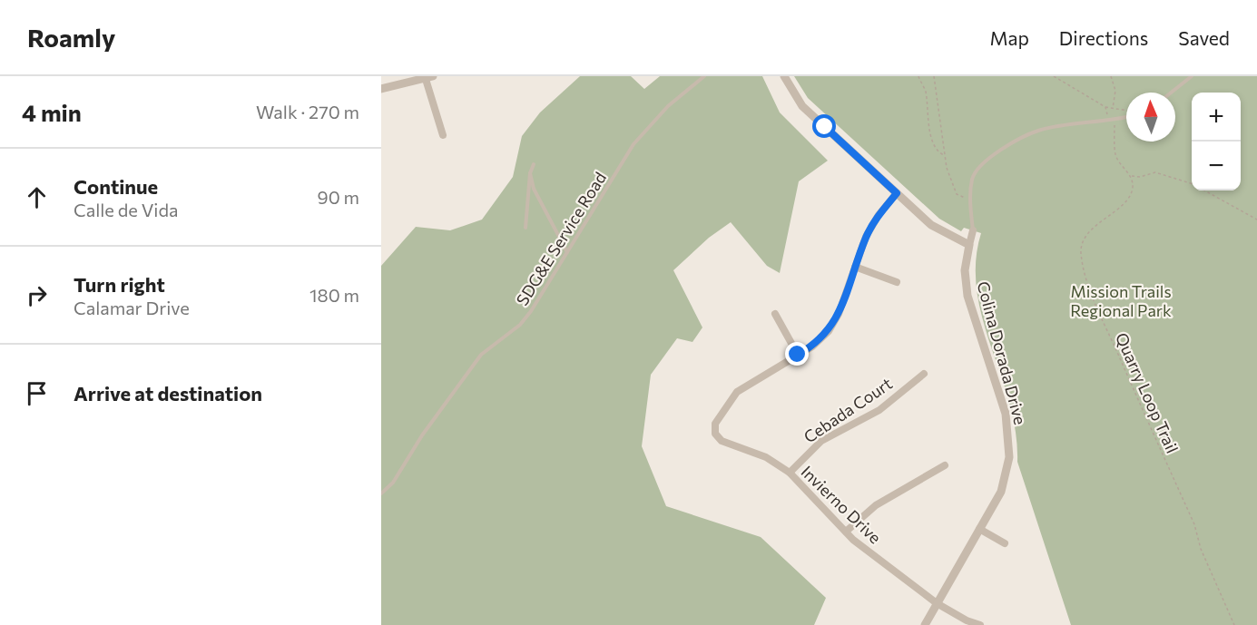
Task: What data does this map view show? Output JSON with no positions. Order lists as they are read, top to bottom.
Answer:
{
  "streets": {
    "street": ["Colina Dorada Drive", "Cebada Court", "Invierno Drive"],
    "lane": ["SDG&E Service Road"],
    "path": ["Quarry Loop Trail"]
  },
  "crossings": [
    ["Colina Dorada Drive", "Invierno Drive"],
    ["Cebada Court", "Invierno Drive"]
  ],
  "parks": ["Mission Trails Regional Park"],
  "north": "top",
  "page": {
    "header": "Roamly",
    "nav": ["Map", "Directions", "Saved"],
    "heading": ["4 min", "Walk · 270 m"],
    "map_buttons": ["+", "−"],
    "list": [
      ["Continue", "Calle de Vida", "90 m"],
      ["Turn right", "Calamar Drive", "180 m"],
      "Arrive at destination"
    ]
  }
}
